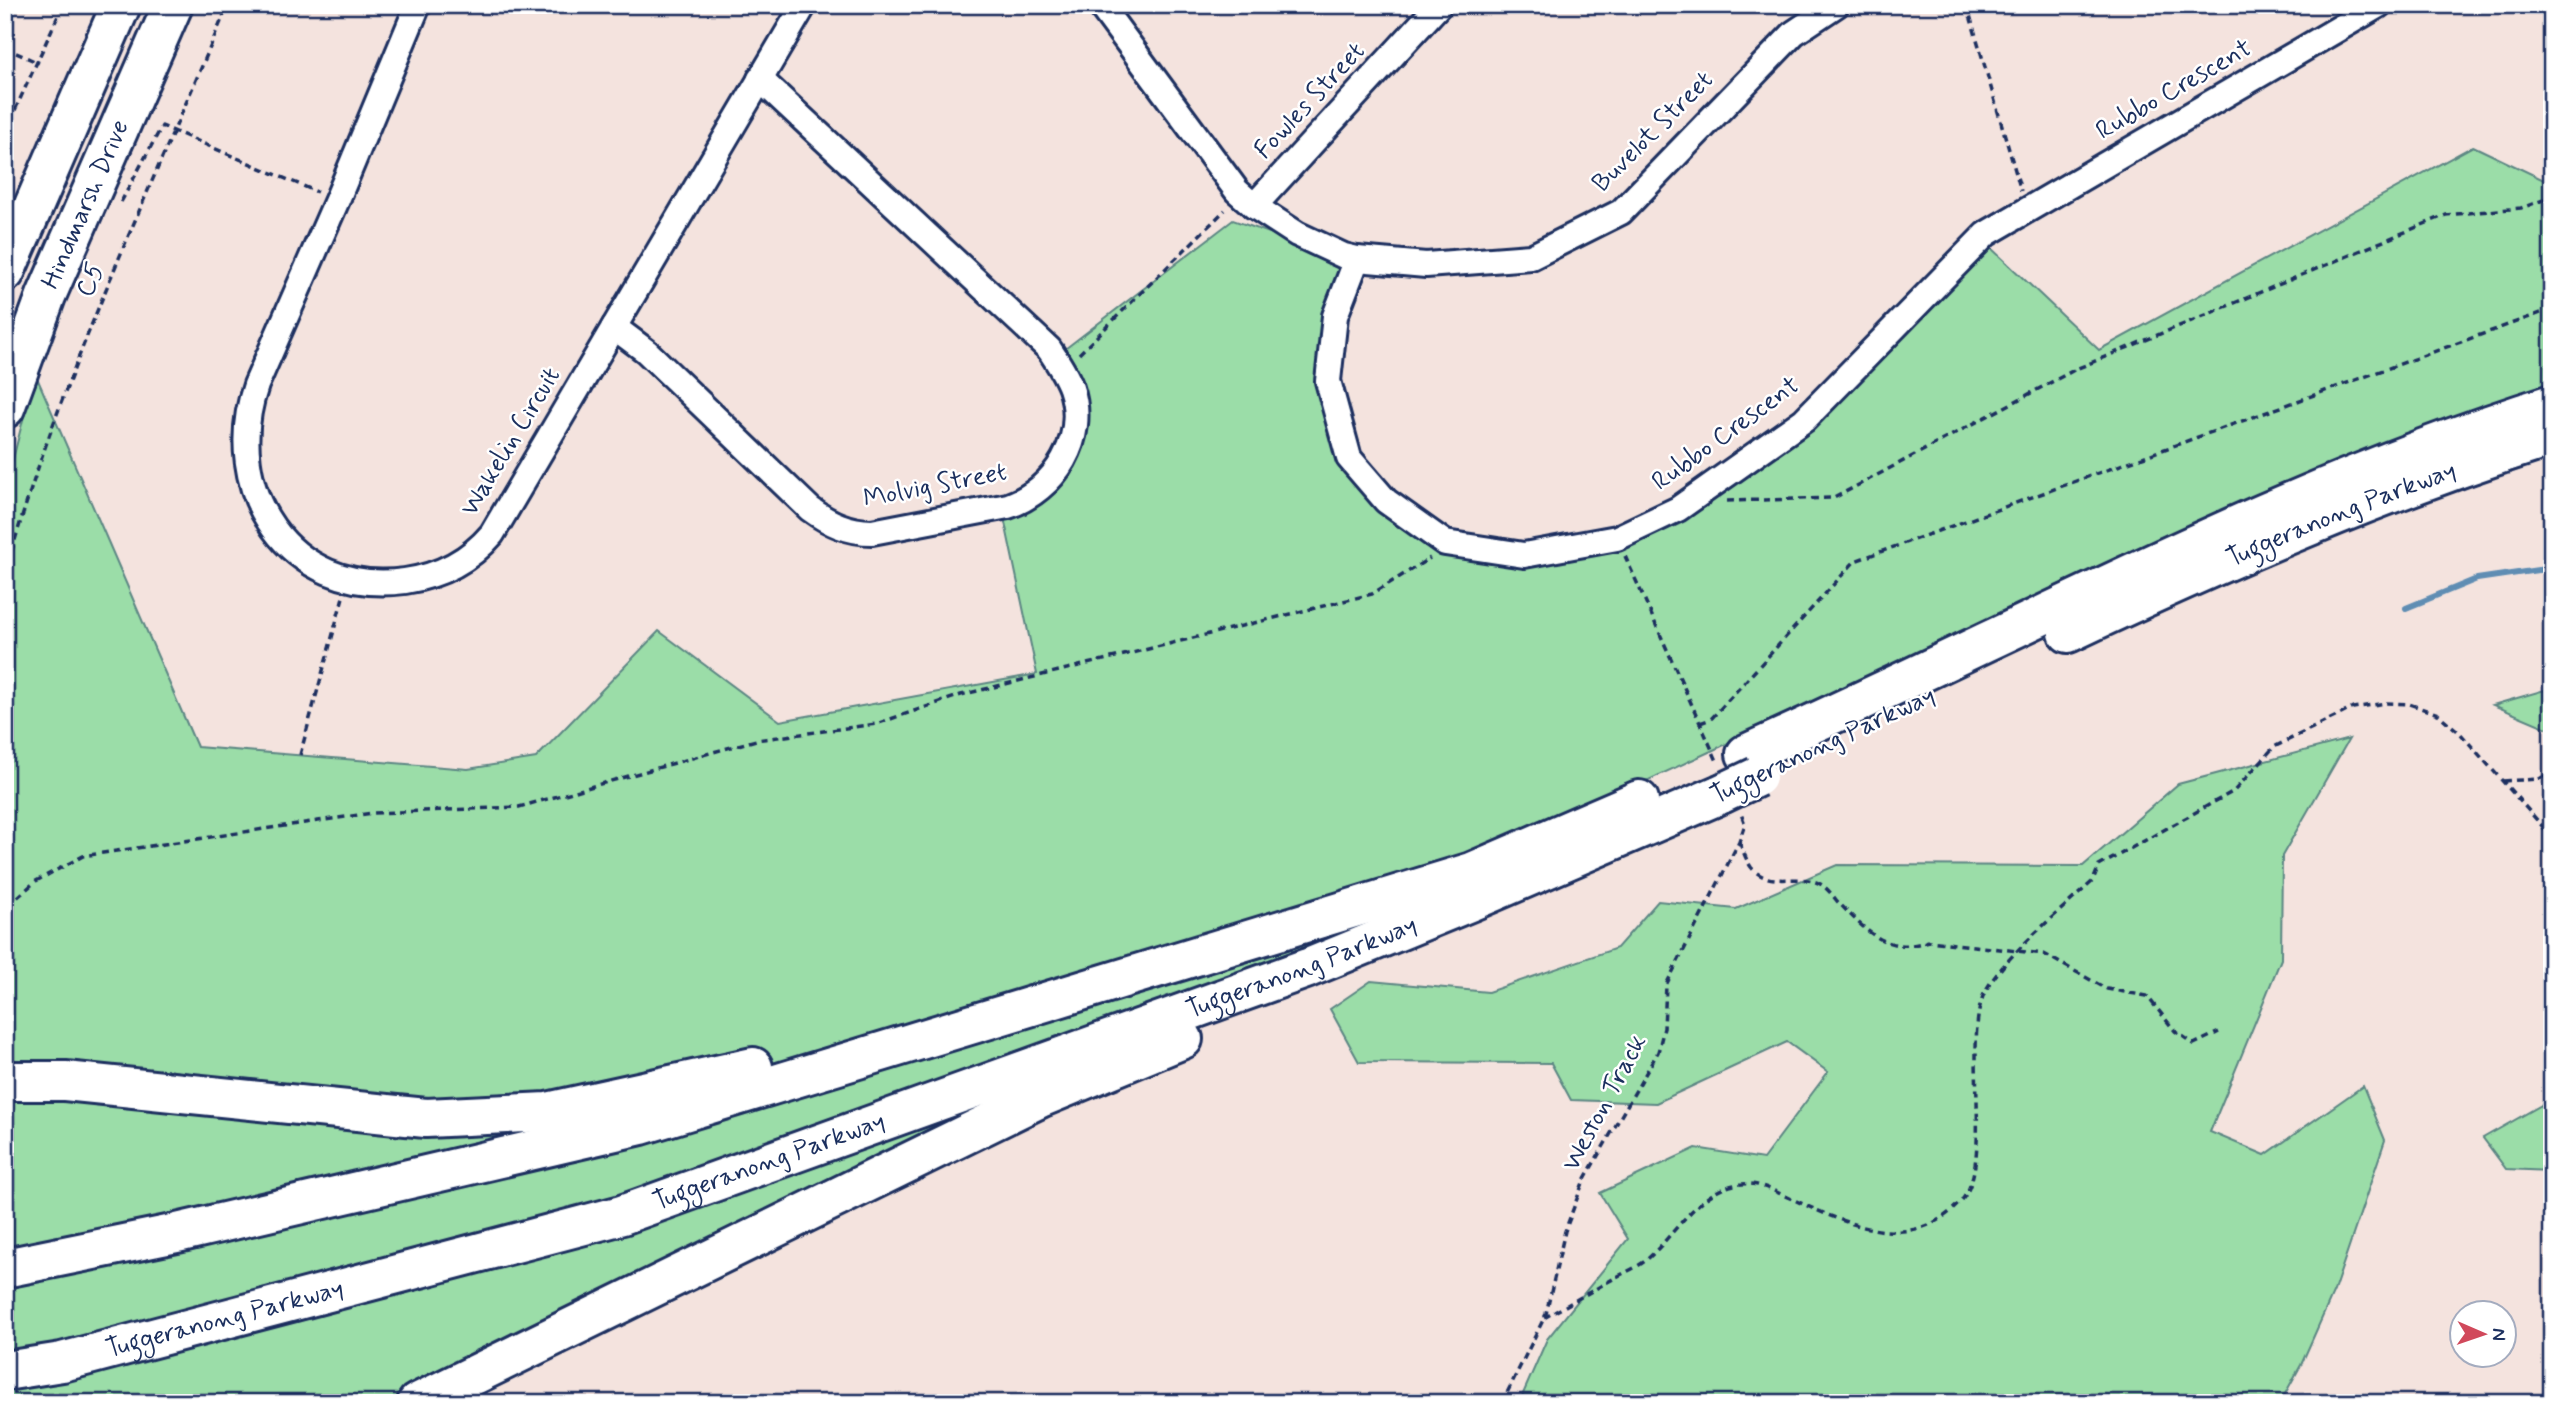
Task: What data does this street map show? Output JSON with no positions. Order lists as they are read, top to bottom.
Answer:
{
  "streets": {
    "main road": ["Hindmarsh Drive", "Tuggeranong Parkway"],
    "street": [
      "Rubbo Crescent",
      "Fowles Street",
      "Buvelot Street",
      "Wakelin Circuit",
      "Molvig Street"
    ],
    "path": ["C5", "Weston Track"]
  },
  "crossings": [
    ["Rubbo Crescent", "Buvelot Street"],
    ["Fowles Street", "Buvelot Street"],
    ["Wakelin Circuit", "Molvig Street"],
    ["Tuggeranong Parkway", "Weston Track"]
  ],
  "north": "right"
}
